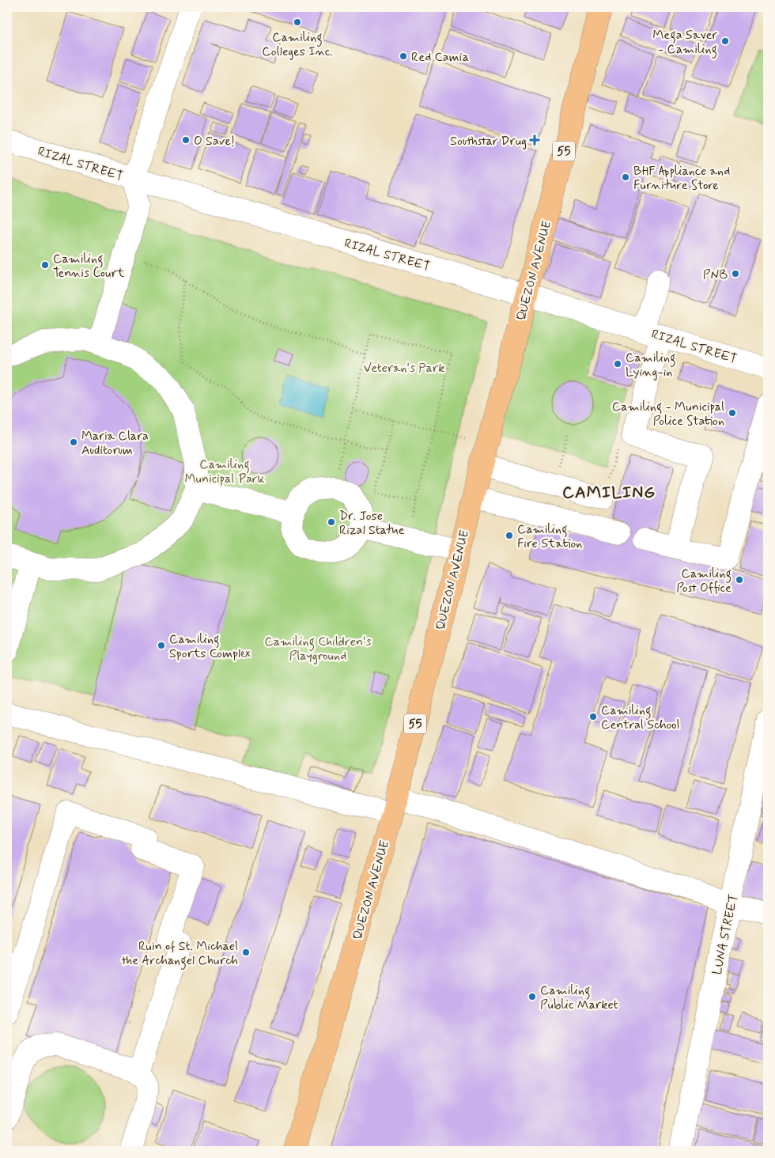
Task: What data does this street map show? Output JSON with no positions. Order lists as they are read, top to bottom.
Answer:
{
  "streets": {
    "highway": ["55", "QUEZON AVENUE"],
    "street": ["RIZAL STREET", "LUNA STREET"]
  },
  "crossings": [
    ["RIZAL STREET", "QUEZON AVENUE"]
  ],
  "districts": ["CAMILING"],
  "parks": ["Veteran's Park", "Camiling Municipal Park", "Camiling Children's Playground"],
  "places": {
    "other": [
      "Camiling Colleges Inc.",
      "Mega Saver - Camiling",
      "Red Camia",
      "O Save!",
      "BHF Appliance and Furniture Store",
      "Camiling Tennis Court",
      "PNB",
      "Camiling Lying-in",
      "Camiling - Municipal Police Station",
      "Maria Clara Auditorum",
      "Dr. Jose Rizal Statue",
      "Camiling Fire Station",
      "Camiling Post Office",
      "Camiling Sports Complex",
      "Camiling Central School",
      "Ruin of St. Michael the Archangel Church",
      "Camiling Public Market"
    ],
    "health": ["Southstar Drug"]
  }
}
